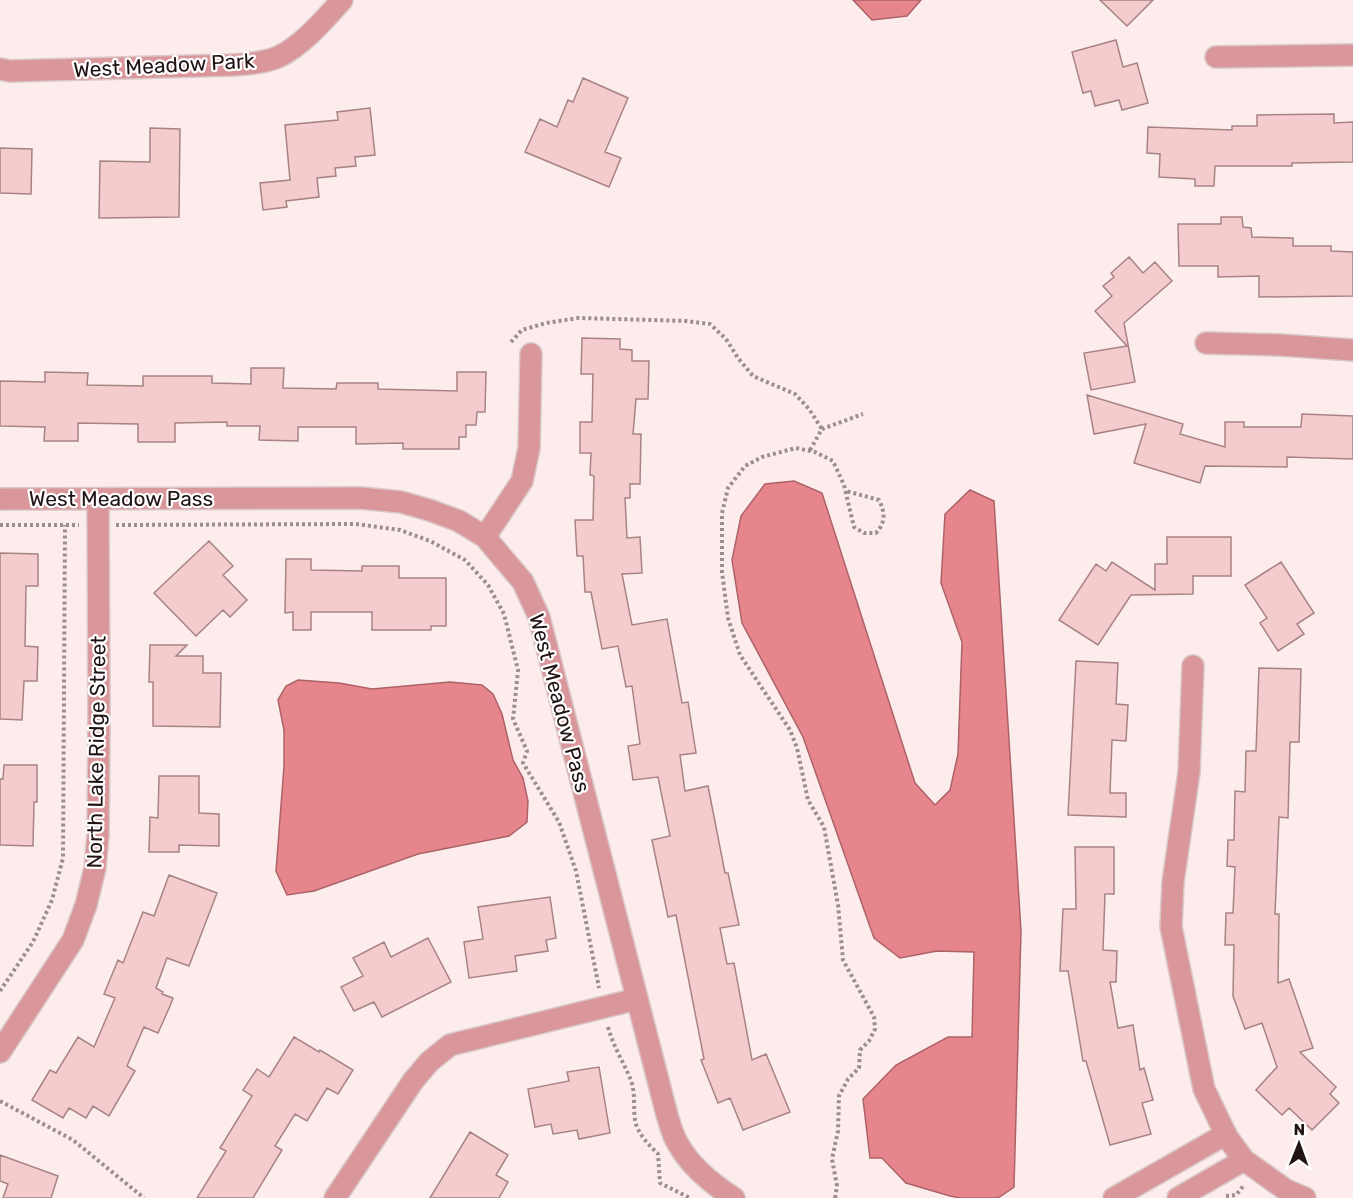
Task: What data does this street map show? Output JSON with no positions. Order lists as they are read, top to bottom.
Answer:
{
  "streets": {
    "street": ["West Meadow Park", "West Meadow Pass", "North Lake Ridge Street"]
  },
  "crossings": [
    ["West Meadow Pass", "North Lake Ridge Street"]
  ],
  "north": "top"
}
